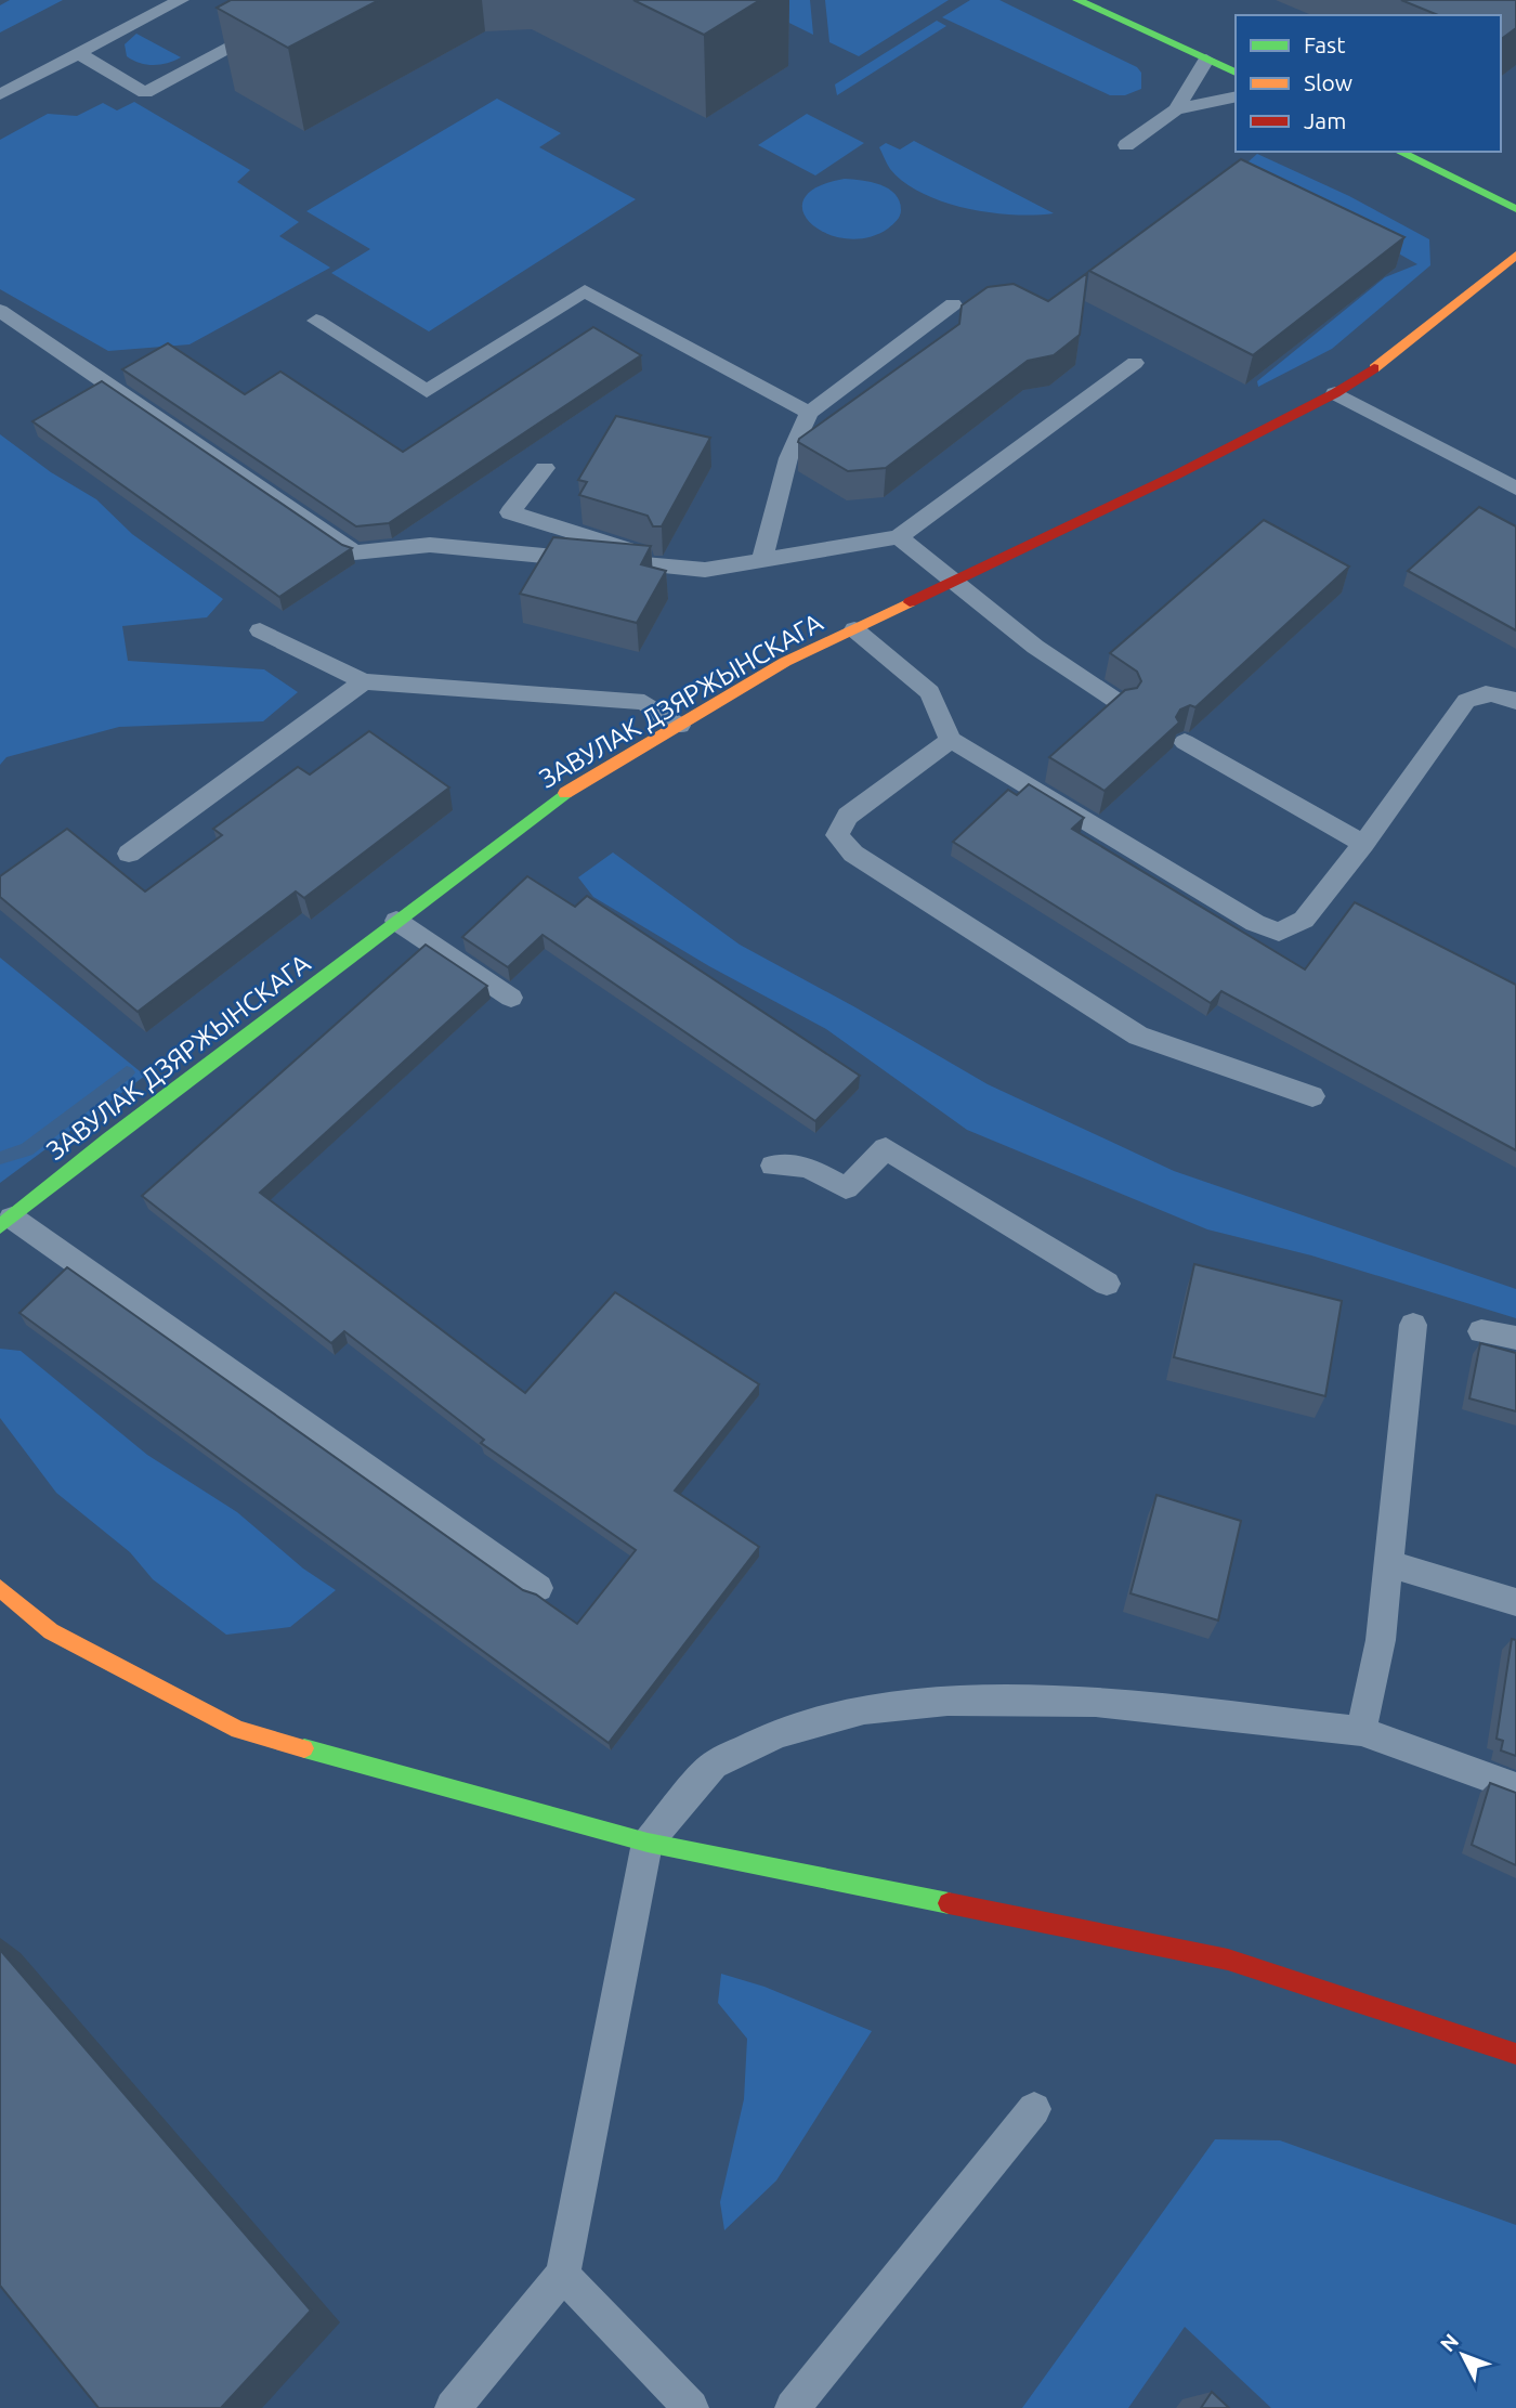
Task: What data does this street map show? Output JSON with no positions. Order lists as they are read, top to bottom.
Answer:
{
  "streets": {
    "street": ["ЗАВУЛАК ДЗЯРЖЫНСКАГА"]
  },
  "legend": ["Fast", "Slow", "Jam"],
  "north": "top left"
}
